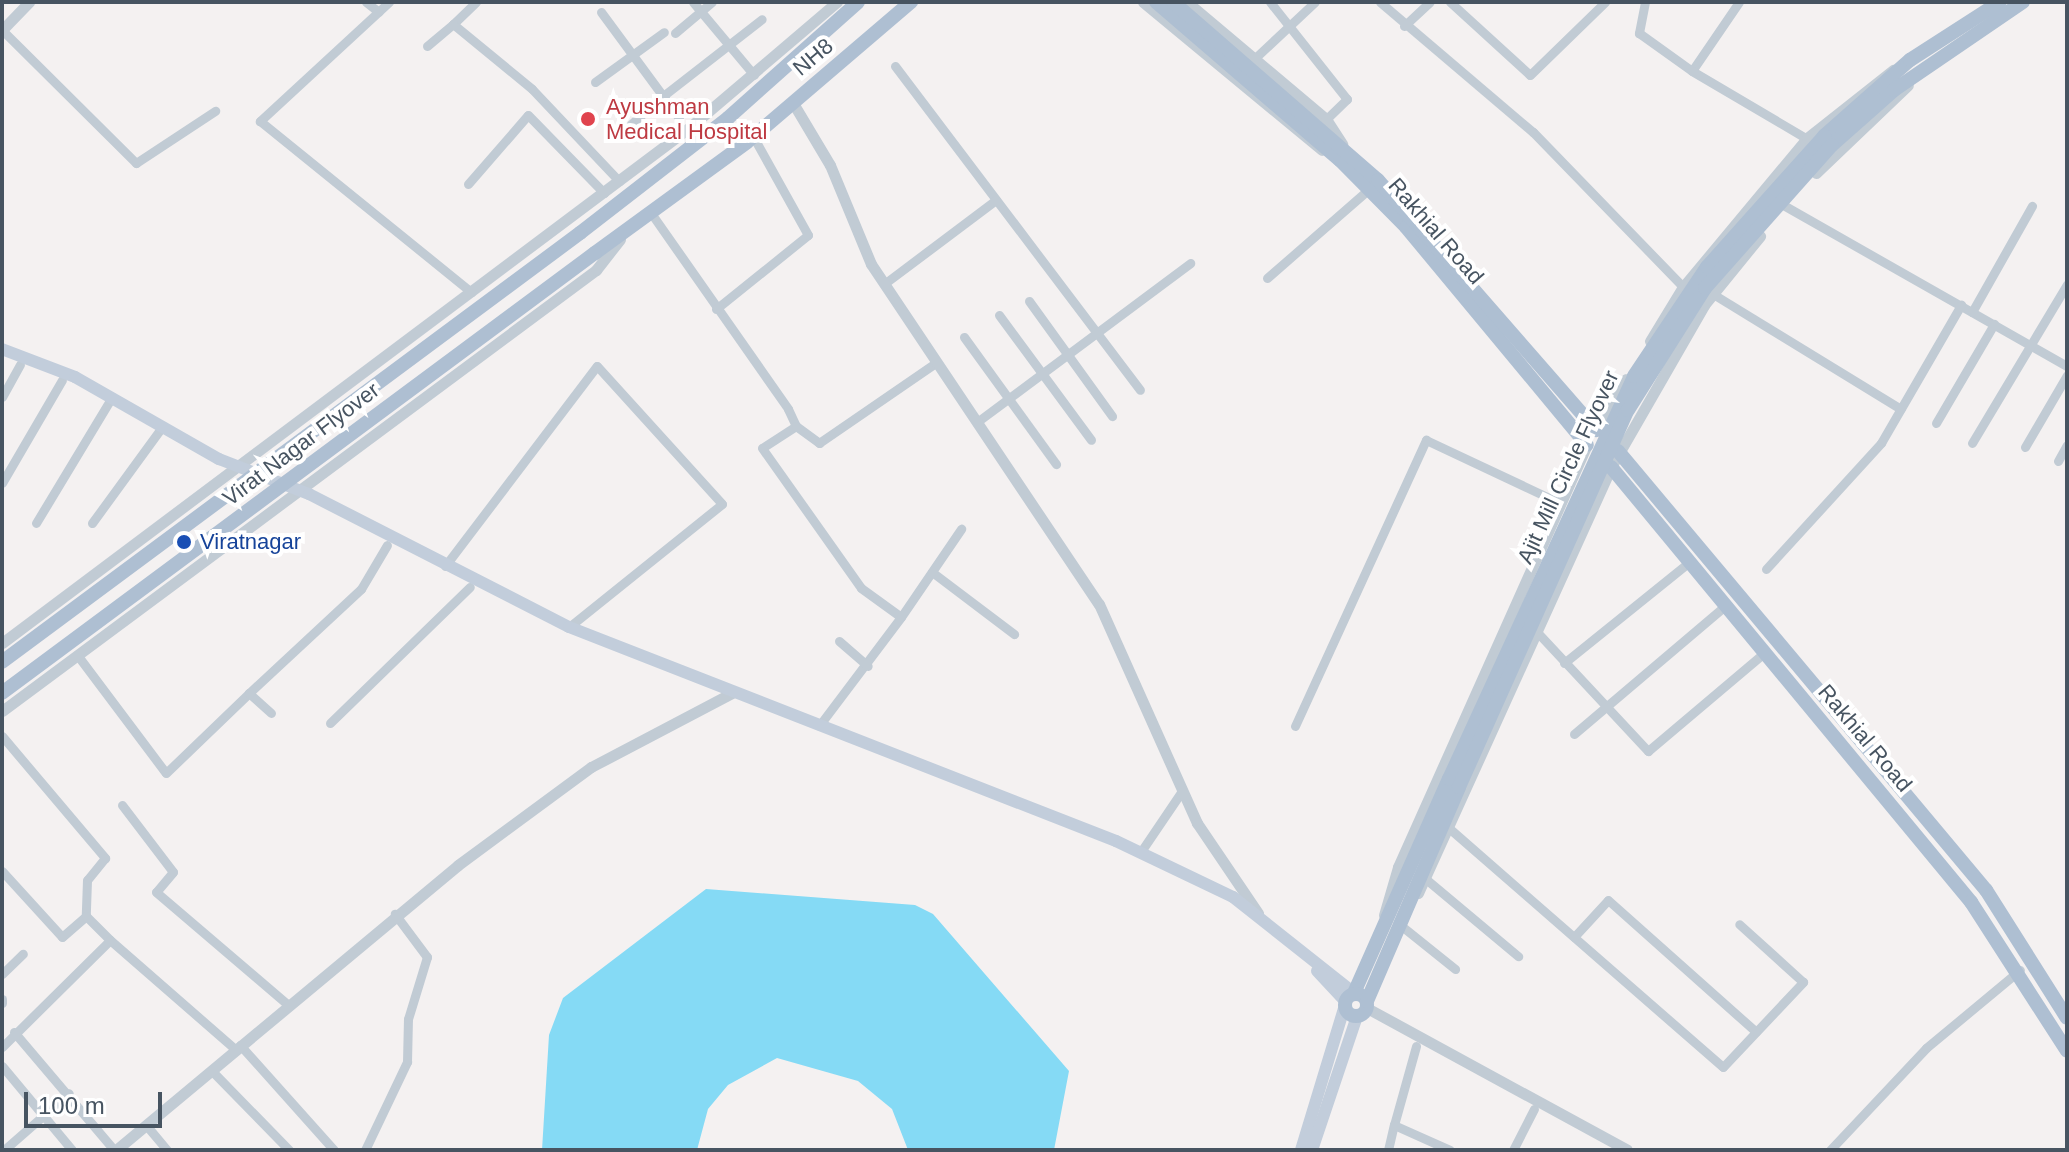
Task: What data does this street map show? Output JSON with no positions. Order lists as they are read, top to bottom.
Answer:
{
  "streets": {
    "main road": [
      "NH8",
      "Rakhial Road",
      "Virat Nagar Flyover",
      "Ajit Mill Circle Flyover"
    ]
  },
  "crossings": [
    ["NH8", "Virat Nagar Flyover"]
  ],
  "places": ["Ayushman Medical Hospital", "Viratnagar"],
  "scale_bar": "100 m"
}
